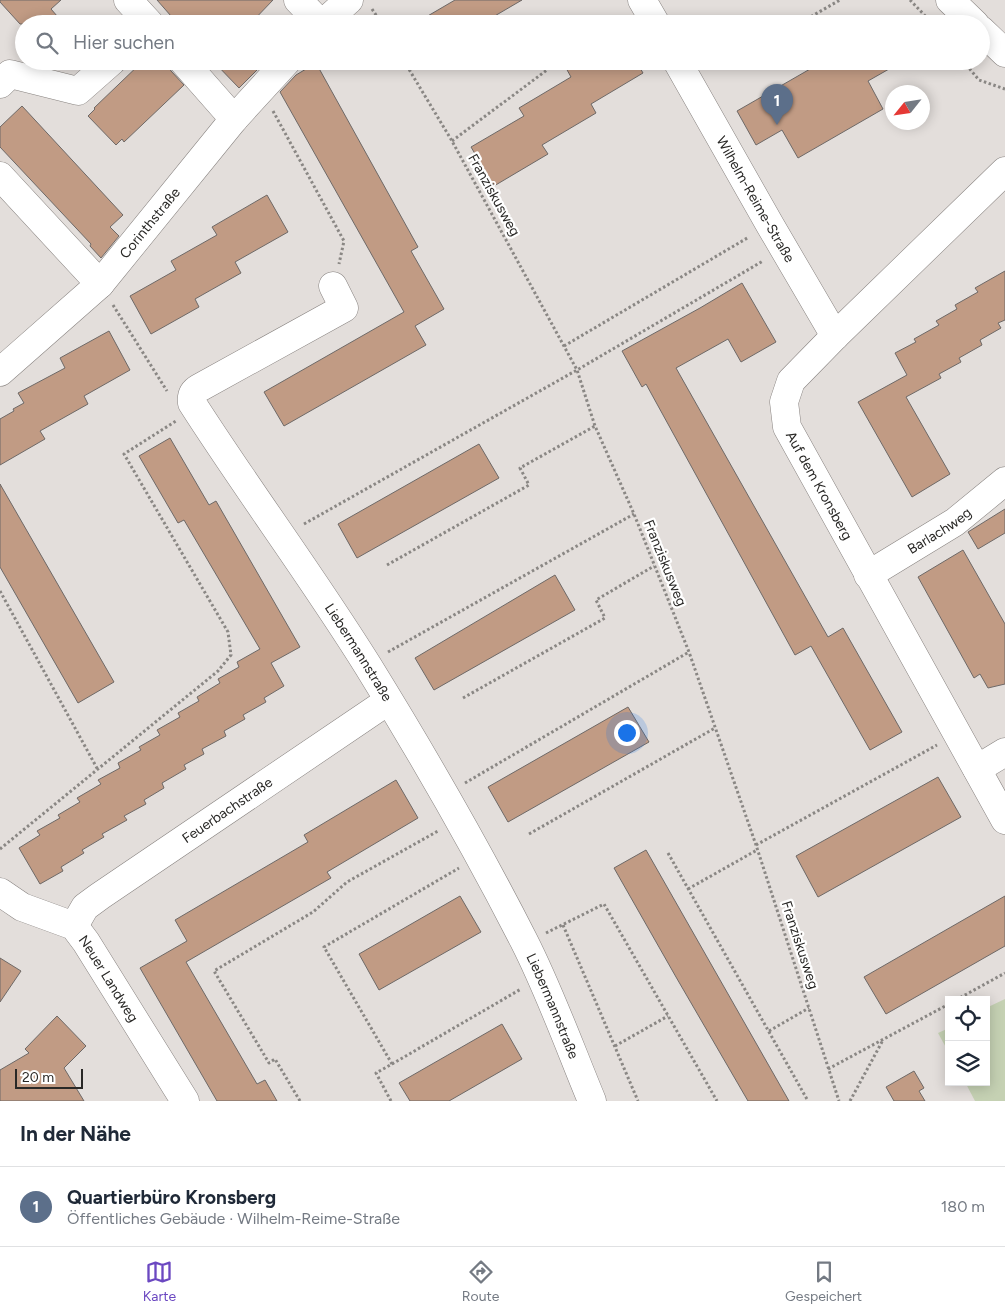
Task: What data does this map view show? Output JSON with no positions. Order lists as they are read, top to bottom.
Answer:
{
  "streets": {
    "street": [
      "Wilhelm-Reime-Straße",
      "Corinthstraße",
      "Auf dem Kronsberg",
      "Barlachweg",
      "Liebermannstraße",
      "Feuerbachstraße",
      "Neuer Landweg"
    ],
    "path": ["Franziskusweg"]
  },
  "crossings": [
    ["Wilhelm-Reime-Straße", "Auf dem Kronsberg"],
    ["Auf dem Kronsberg", "Barlachweg"],
    ["Liebermannstraße", "Feuerbachstraße"],
    ["Feuerbachstraße", "Neuer Landweg"]
  ],
  "scale_bar": "20 m",
  "north": "bottom left",
  "page": {
    "search": "Hier suchen",
    "pins": "1",
    "scale": "20 m",
    "heading": "In der Nähe",
    "list": [
      {
        "mark": "1",
        "name": "Quartierbüro Kronsberg",
        "note": "Öffentliches Gebäude · Wilhelm-Reime-Straße",
        "value": "180 m"
      }
    ],
    "nav": ["Karte", "Route", "Gespeichert"]
  }
}
